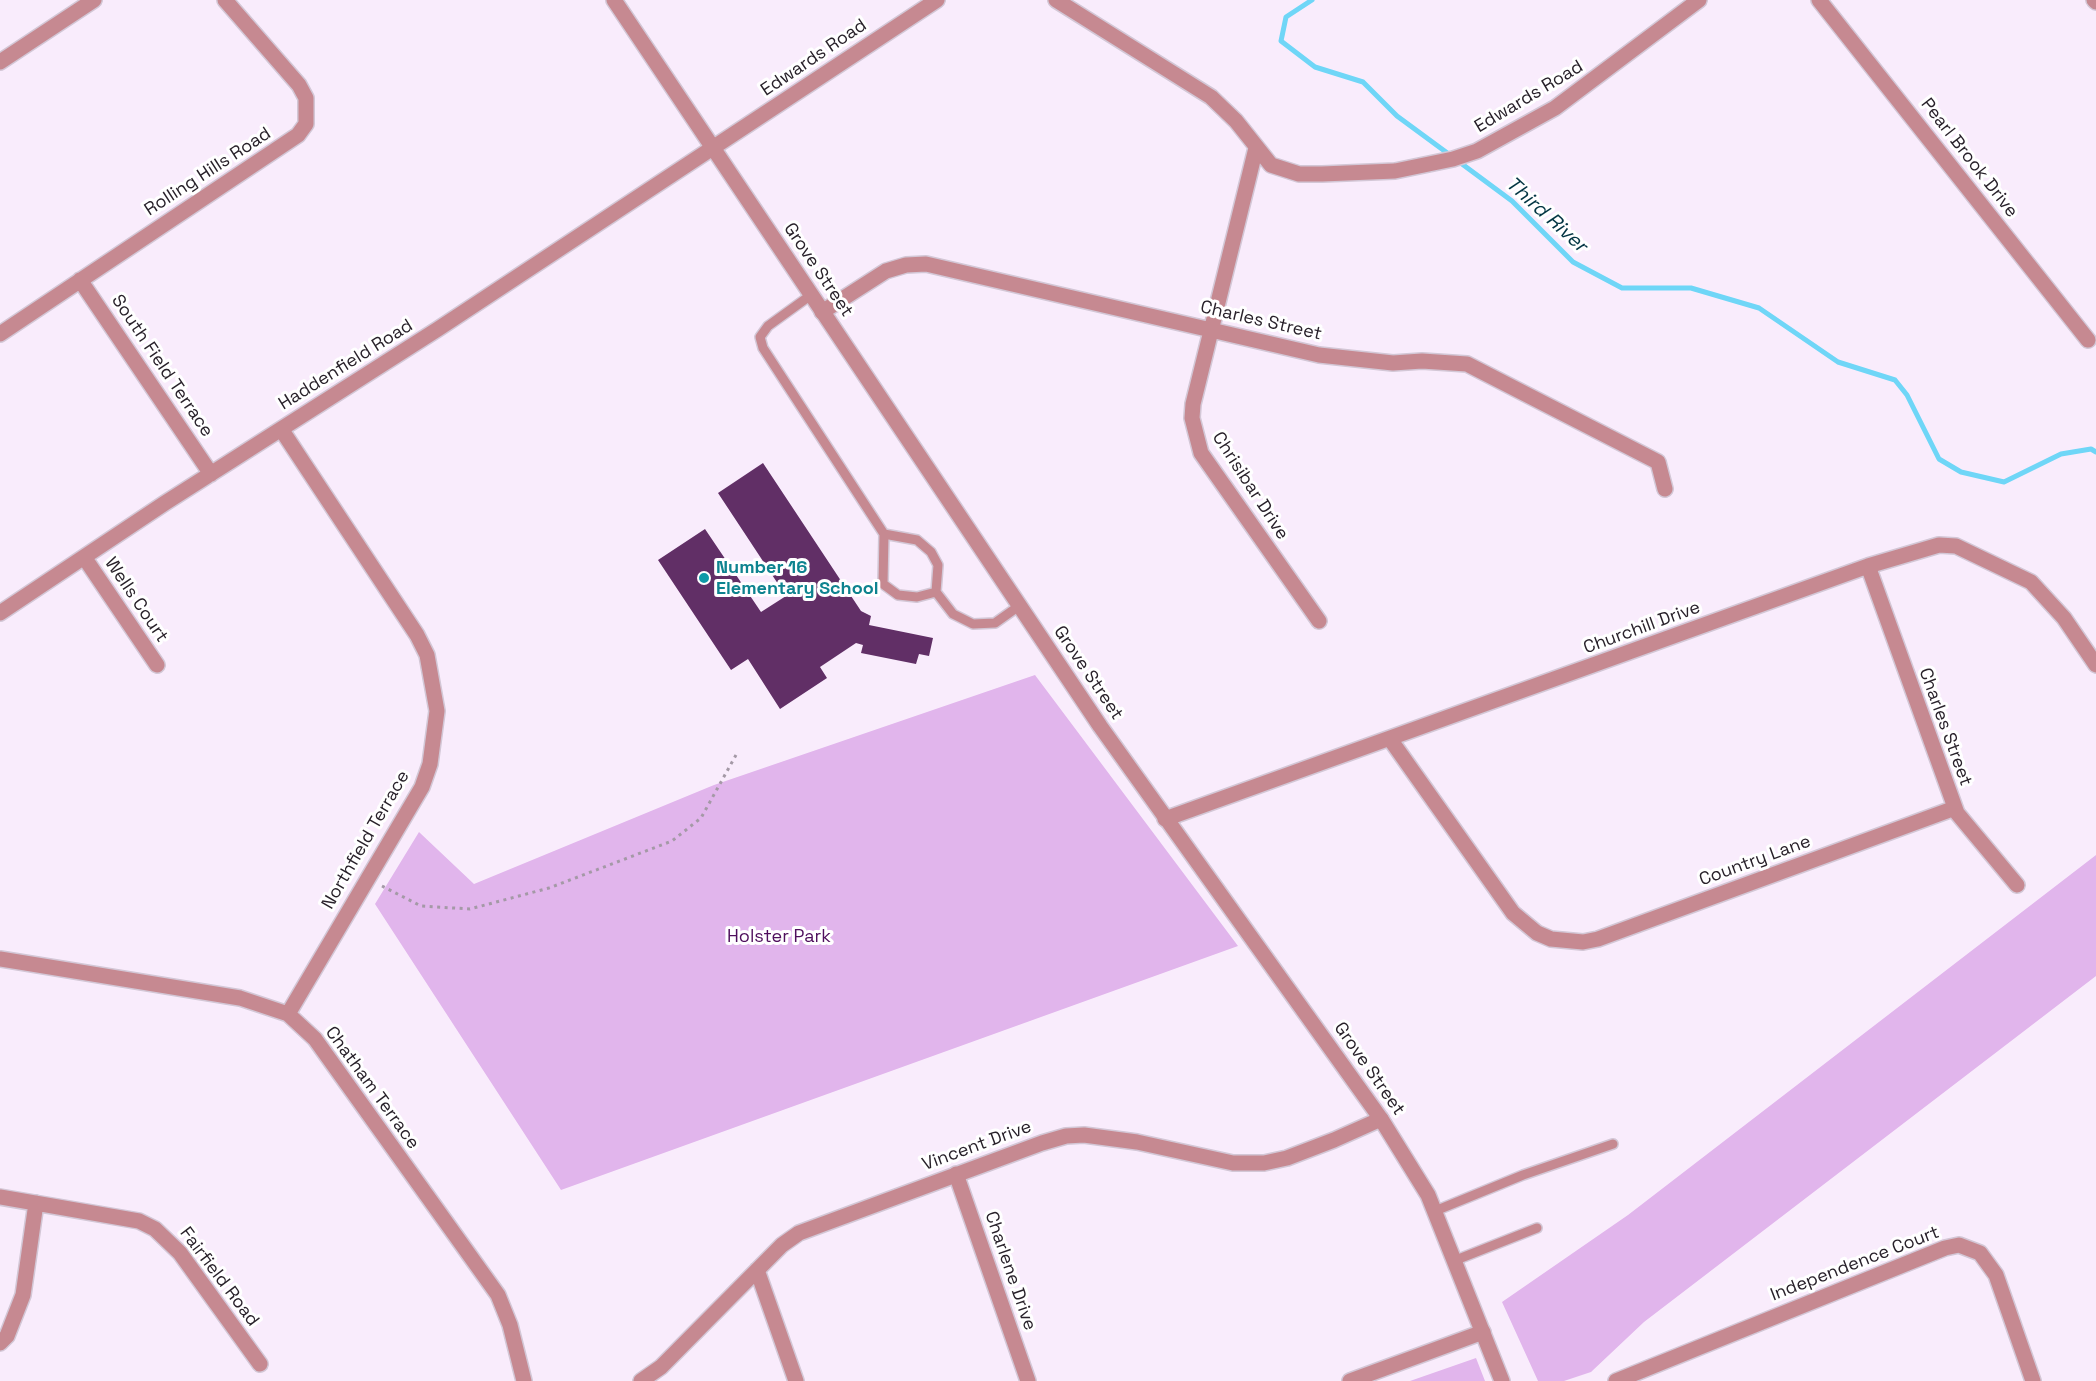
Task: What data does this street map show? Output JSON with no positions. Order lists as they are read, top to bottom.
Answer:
{
  "streets": {
    "street": [
      "Edwards Road",
      "Pearl Brook Drive",
      "Rolling Hills Road",
      "Grove Street",
      "Charles Street",
      "Haddenfield Road",
      "South Field Terrace",
      "Chrisibar Drive",
      "Wells Court",
      "Churchill Drive",
      "Northfield Terrace",
      "Country Lane",
      "Chatham Terrace",
      "Vincent Drive",
      "Independence Court",
      "Charlene Drive",
      "Fairfield Road"
    ]
  },
  "crossings": [
    ["Edwards Road", "Grove Street"],
    ["Edwards Road", "Haddenfield Road"],
    ["Edwards Road", "Chrisibar Drive"],
    ["Rolling Hills Road", "South Field Terrace"],
    ["Grove Street", "Charles Street"],
    ["Grove Street", "Haddenfield Road"],
    ["Grove Street", "Churchill Drive"],
    ["Grove Street", "Vincent Drive"],
    ["Charles Street", "Chrisibar Drive"],
    ["Charles Street", "Churchill Drive"],
    ["Charles Street", "Country Lane"],
    ["Haddenfield Road", "South Field Terrace"],
    ["Haddenfield Road", "Wells Court"],
    ["Haddenfield Road", "Northfield Terrace"],
    ["Churchill Drive", "Country Lane"],
    ["Northfield Terrace", "Chatham Terrace"],
    ["Vincent Drive", "Charlene Drive"]
  ],
  "water": ["Third River"],
  "parks": ["Holster Park"],
  "places": ["Number 16 Elementary School"]
}
